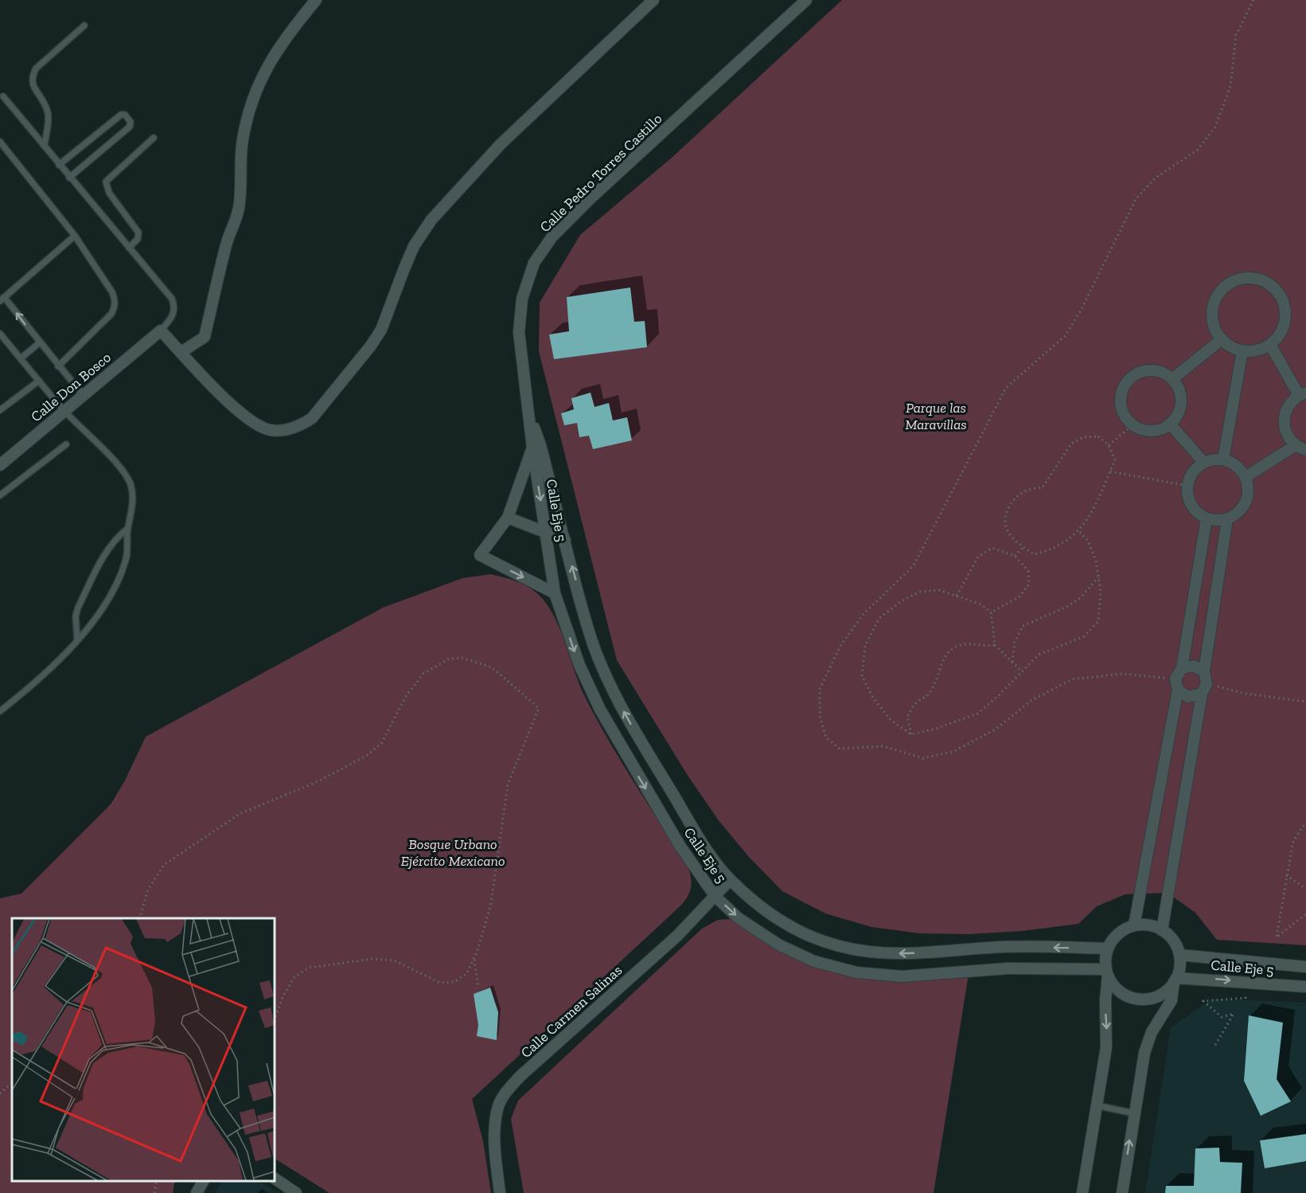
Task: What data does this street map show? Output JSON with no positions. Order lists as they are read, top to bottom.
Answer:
{
  "streets": {
    "street": [
      "Calle Pedro Torres Castillo",
      "Calle Don Bosco",
      "Calle Eje 5",
      "Calle Carmen Salinas"
    ]
  },
  "crossings": [
    ["Calle Pedro Torres Castillo", "Calle Eje 5"],
    ["Calle Eje 5", "Calle Carmen Salinas"]
  ],
  "parks": ["Parque las Maravillas", "Bosque Urbano Ejército Mexicano"]
}
